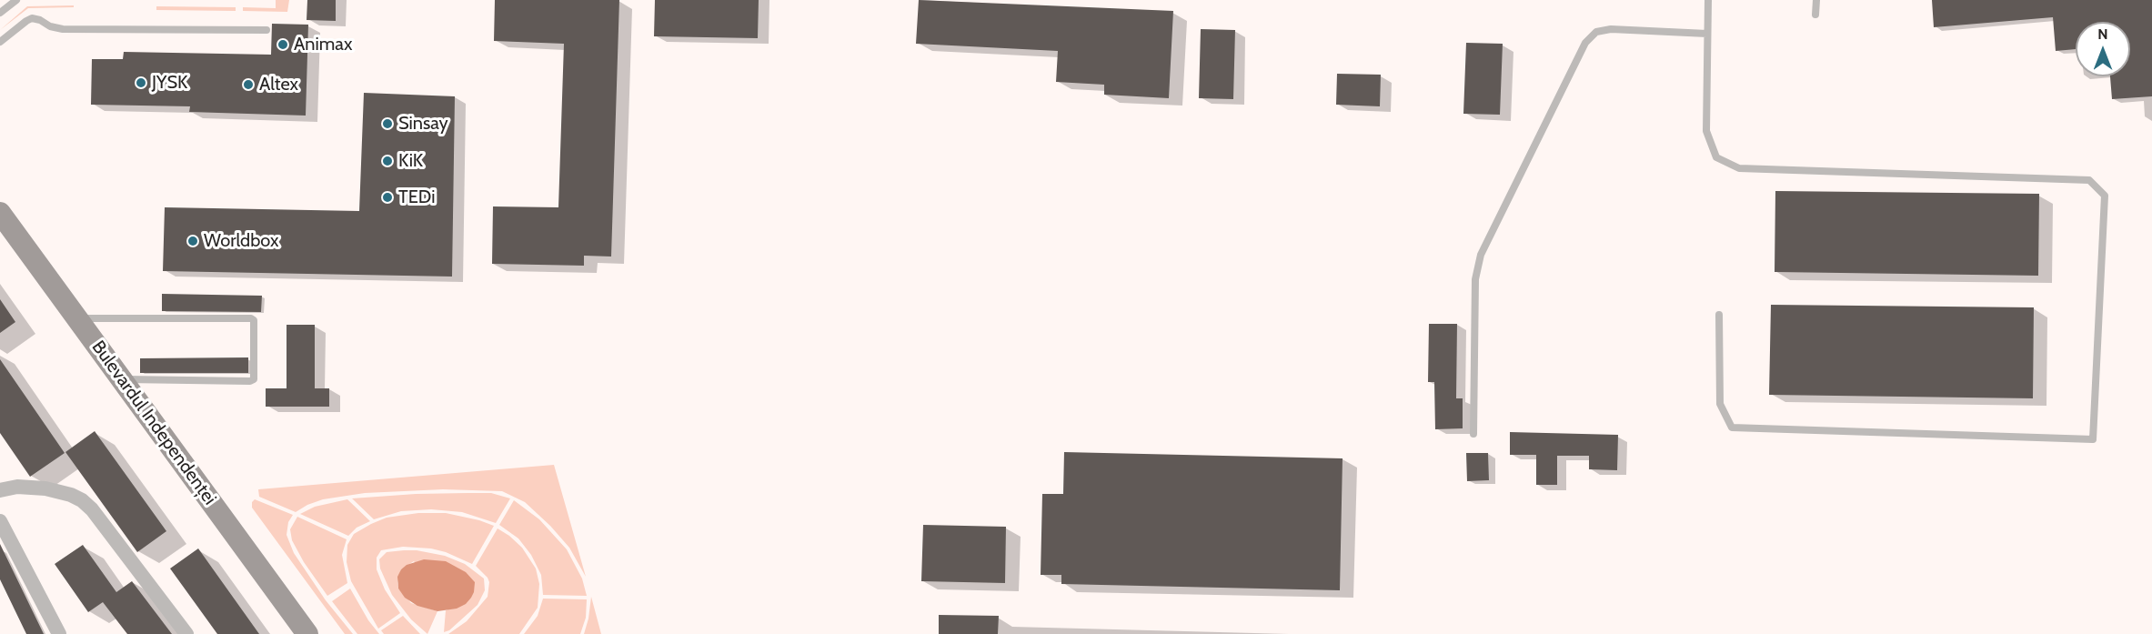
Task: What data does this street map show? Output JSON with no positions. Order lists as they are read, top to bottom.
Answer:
{
  "streets": {
    "main road": ["Bulevardul Independenței"]
  },
  "places": [
    "Animax",
    "JYSK",
    "Altex",
    "Sinsay",
    "KiK",
    "TEDi",
    "Worldbox"
  ],
  "north": "top"
}
